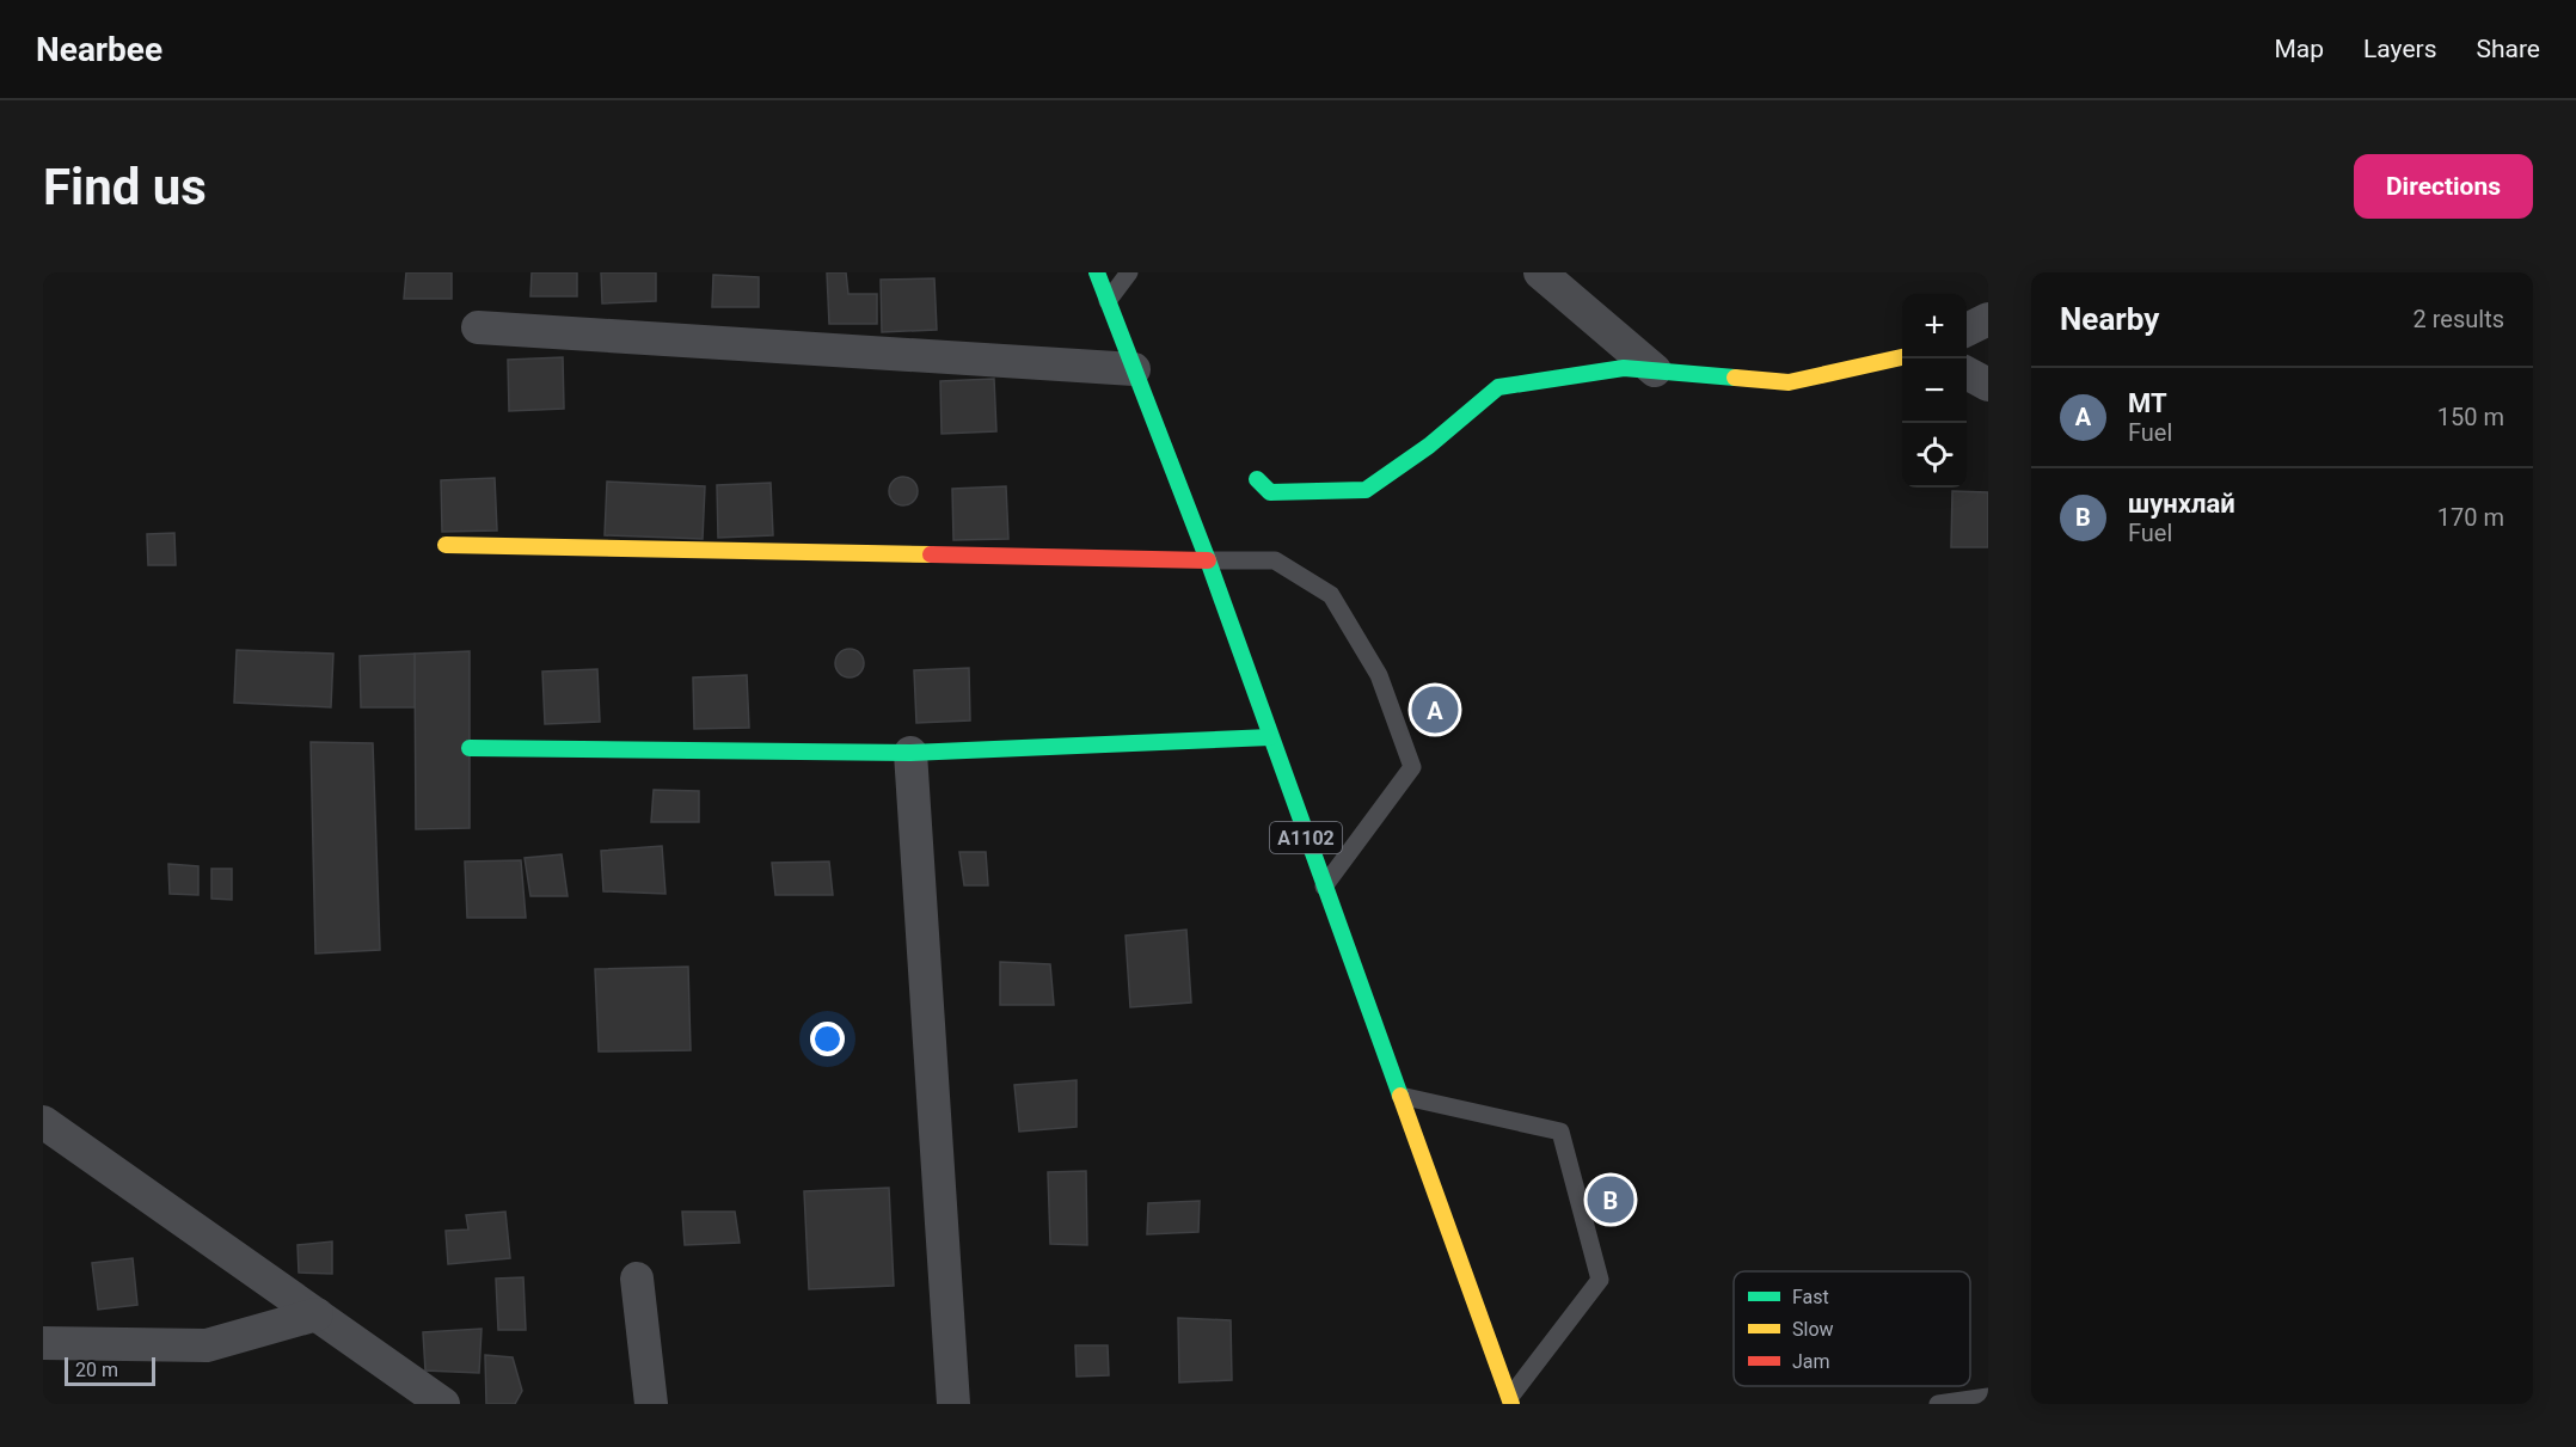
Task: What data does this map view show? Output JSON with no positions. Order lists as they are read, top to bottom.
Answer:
{
  "streets": {
    "street": ["A1102"]
  },
  "legend": ["Fast", "Slow", "Jam"],
  "scale_bar": "20 m",
  "page": {
    "header": "Nearbee",
    "nav": ["Map", "Layers", "Share"],
    "buttons": "Directions",
    "title": "Find us",
    "heading": ["Nearby", "2 results"],
    "map_buttons": ["+", "−"],
    "list": [
      {
        "mark": "A",
        "name": "МТ",
        "note": "Fuel",
        "value": "150 m"
      },
      {
        "mark": "B",
        "name": "шунхлай",
        "note": "Fuel",
        "value": "170 m"
      }
    ],
    "pins": ["A", "B"],
    "scale": "20 m"
  }
}
